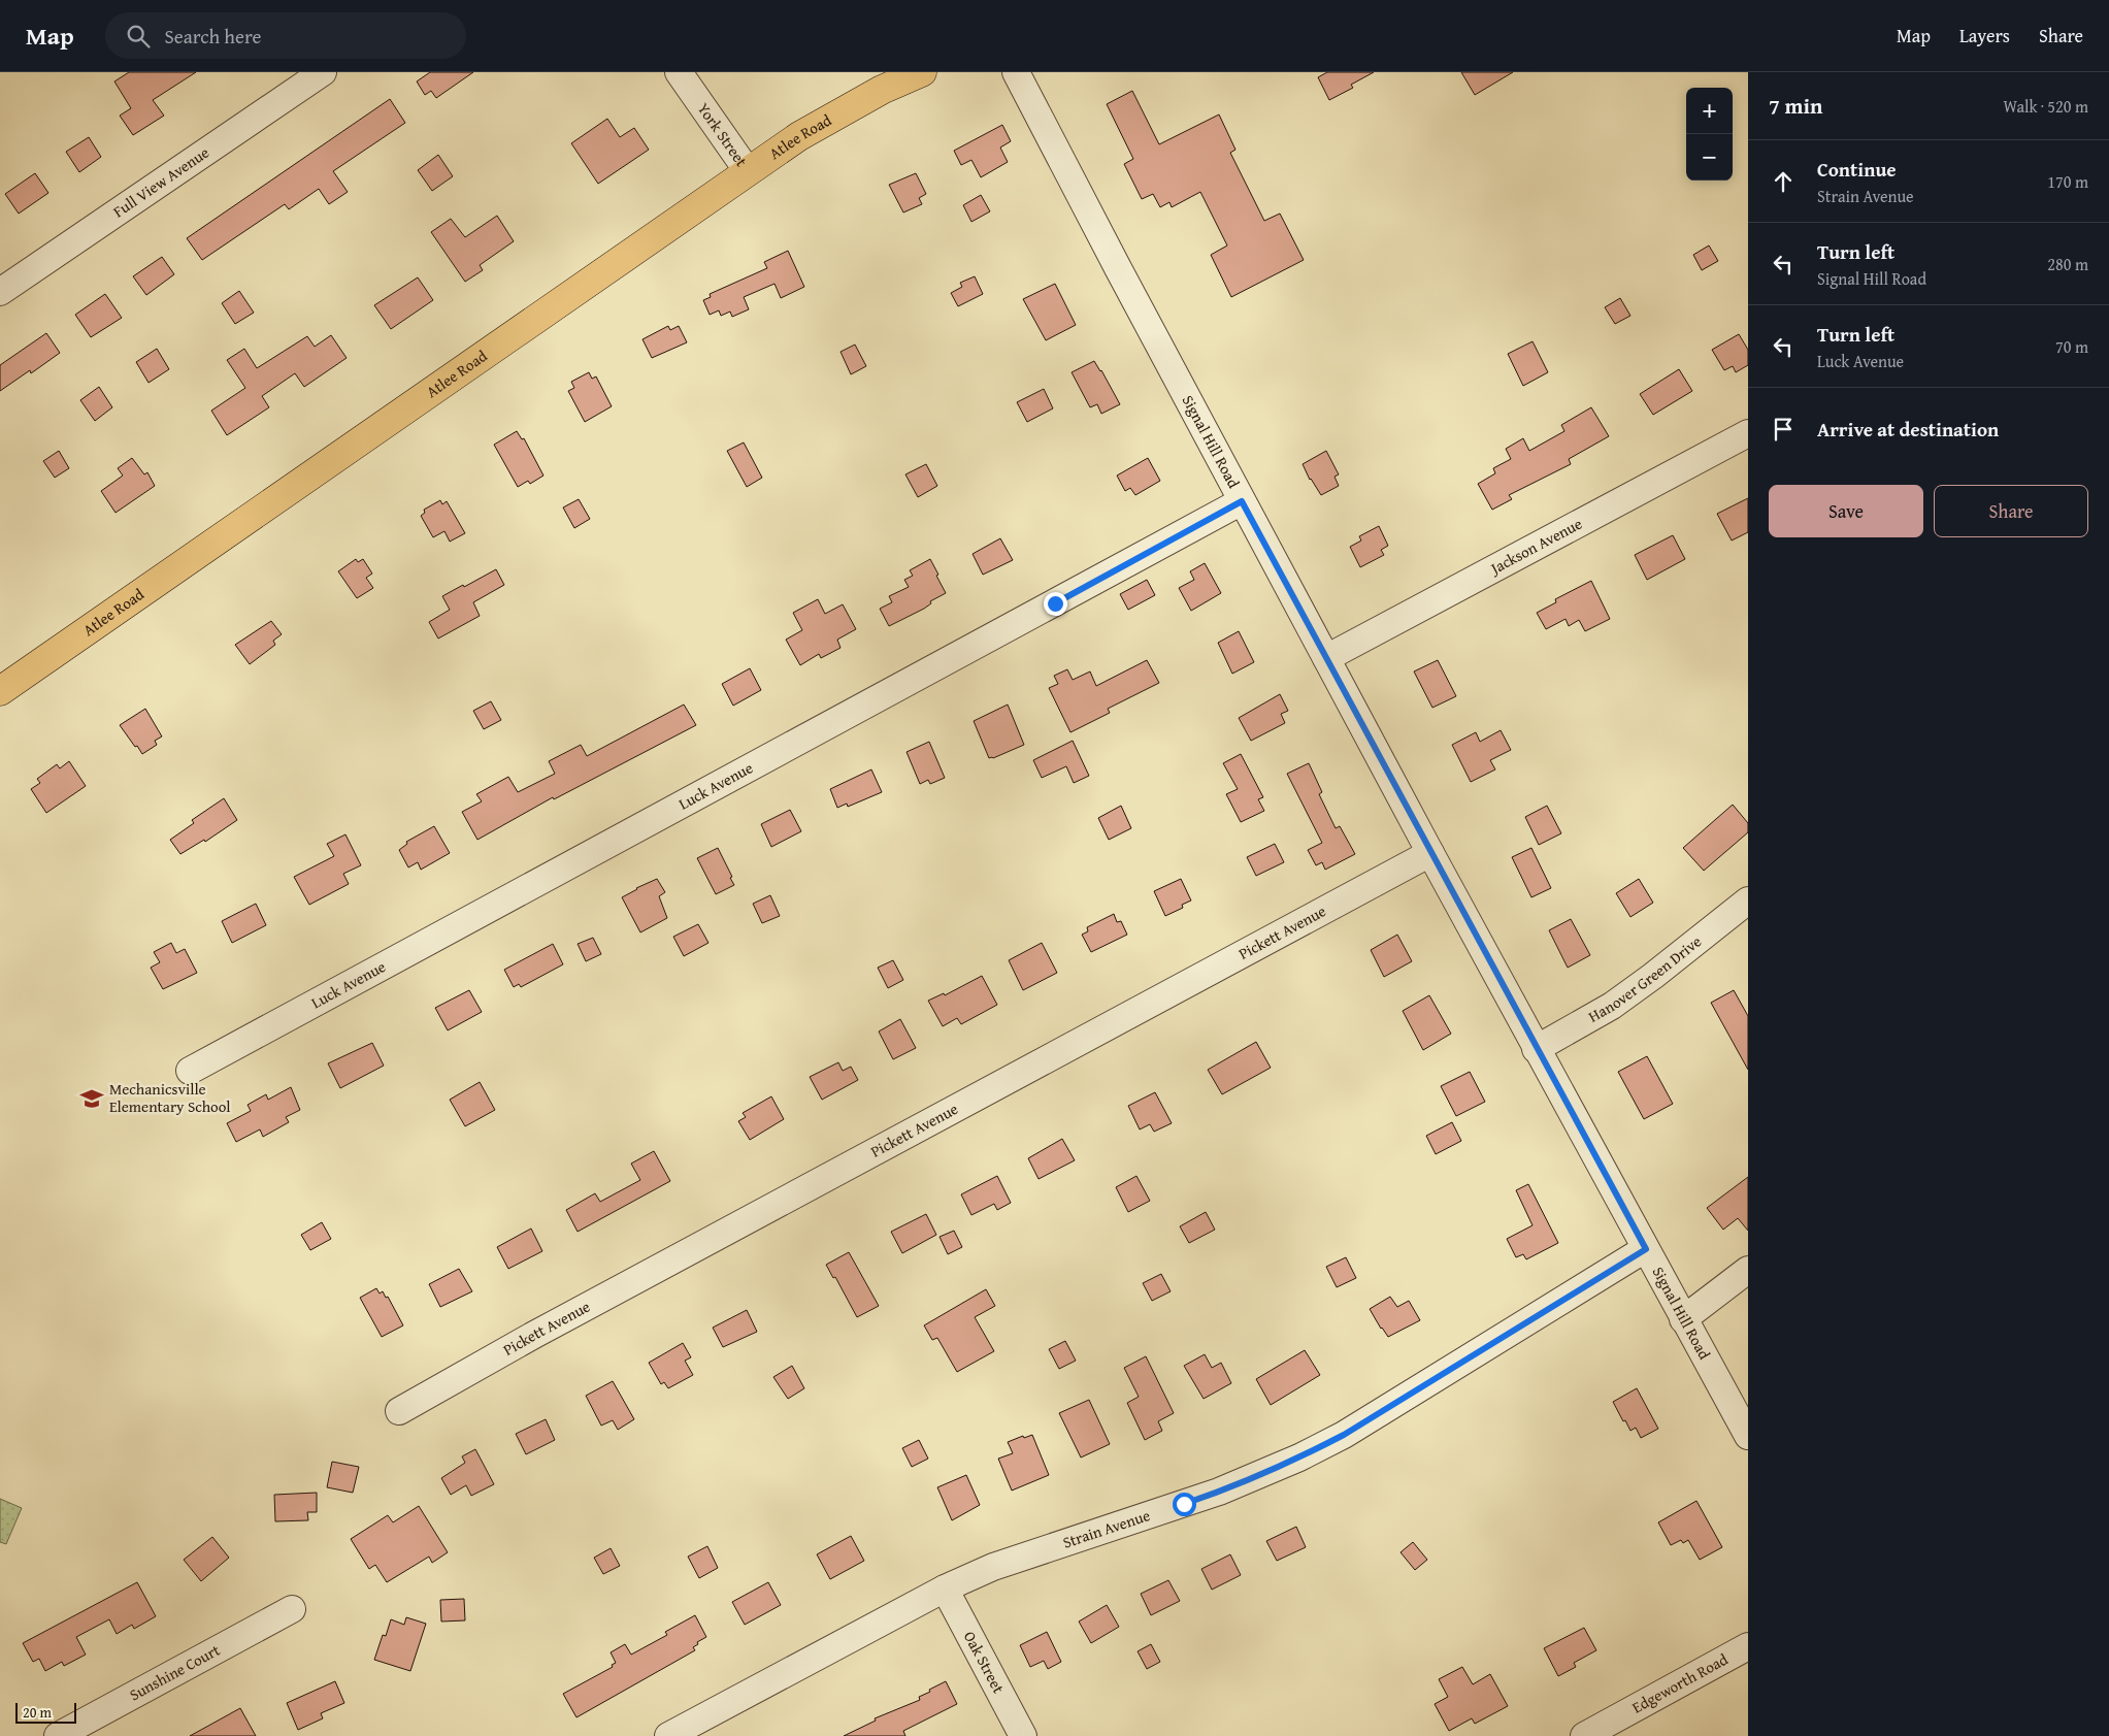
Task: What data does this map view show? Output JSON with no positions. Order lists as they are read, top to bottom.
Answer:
{
  "streets": {
    "main road": ["Atlee Road"],
    "street": [
      "York Street",
      "Full View Avenue",
      "Signal Hill Road",
      "Jackson Avenue",
      "Luck Avenue",
      "Pickett Avenue",
      "Hanover Green Drive",
      "Strain Avenue",
      "Oak Street",
      "Sunshine Court",
      "Edgeworth Road"
    ]
  },
  "crossings": [
    ["York Street", "Atlee Road"],
    ["Signal Hill Road", "Jackson Avenue"],
    ["Signal Hill Road", "Luck Avenue"],
    ["Signal Hill Road", "Pickett Avenue"],
    ["Signal Hill Road", "Hanover Green Drive"],
    ["Signal Hill Road", "Strain Avenue"],
    ["Strain Avenue", "Oak Street"]
  ],
  "places": {
    "school or university": ["Mechanicsville Elementary School"]
  },
  "scale_bar": "20 m",
  "page": {
    "header": "Map",
    "search": "Search here",
    "nav": ["Map", "Layers", "Share"],
    "heading": ["7 min", "Walk · 520 m"],
    "map_buttons": ["+", "−"],
    "list": [
      ["Continue", "Strain Avenue", "170 m"],
      ["Turn left", "Signal Hill Road", "280 m"],
      ["Turn left", "Luck Avenue", "70 m"],
      "Arrive at destination"
    ],
    "buttons": ["Save", "Share"],
    "scale": "20 m"
  }
}
